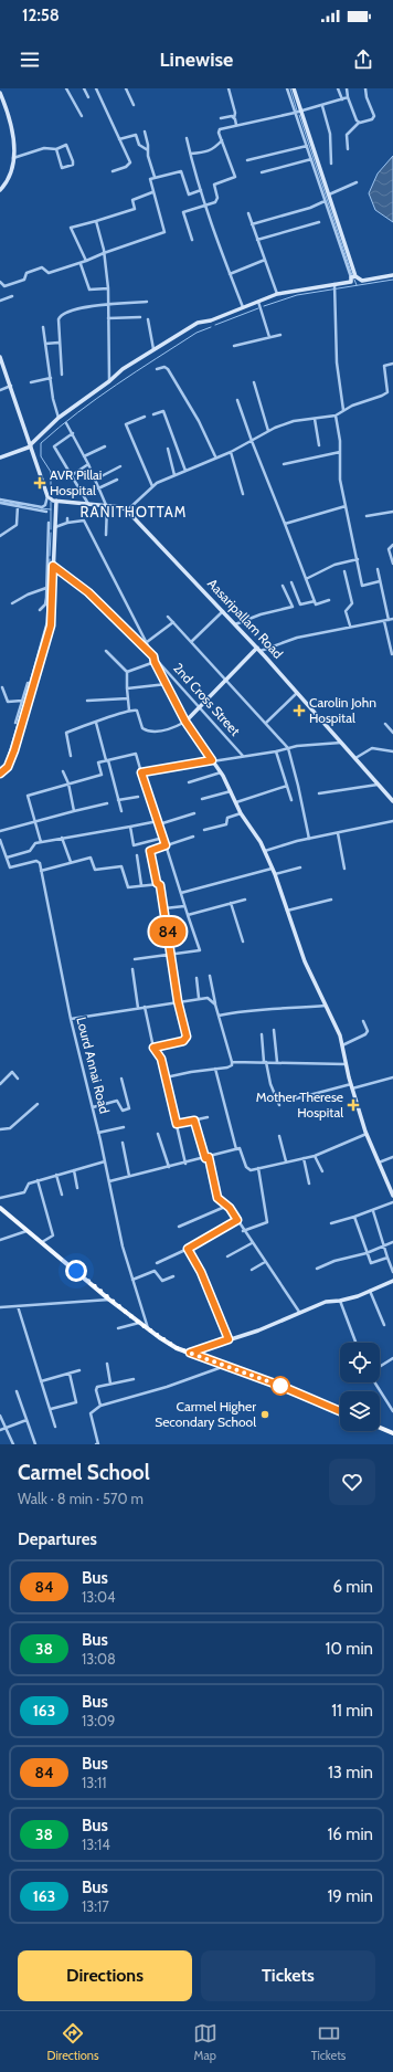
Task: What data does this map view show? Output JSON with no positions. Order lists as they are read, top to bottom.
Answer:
{
  "streets": {
    "street": ["Aasaripallam Road", "2nd Cross Street", "Lourd Annai Road"]
  },
  "districts": ["RANITHOTTAM"],
  "places": {
    "health": ["AVR Pillai Hospital", "Carolin John Hospital", "Mother Therese Hospital"],
    "other": ["Carmel Higher Secondary School"]
  },
  "lines": ["bus line 84"],
  "page": {
    "status": "12:58",
    "header": "Linewise",
    "on_map": "84",
    "heading": [
      ["Carmel School", "Walk · 8 min · 570 m"],
      "Departures"
    ],
    "list": [
      {
        "mark": "84",
        "name": "Bus",
        "note": "13:04",
        "value": "6 min"
      },
      {
        "mark": "38",
        "name": "Bus",
        "note": "13:08",
        "value": "10 min"
      },
      {
        "mark": "163",
        "name": "Bus",
        "note": "13:09",
        "value": "11 min"
      },
      {
        "mark": "84",
        "name": "Bus",
        "note": "13:11",
        "value": "13 min"
      },
      {
        "mark": "38",
        "name": "Bus",
        "note": "13:14",
        "value": "16 min"
      },
      {
        "mark": "163",
        "name": "Bus",
        "note": "13:17",
        "value": "19 min"
      }
    ],
    "buttons": ["Directions", "Tickets"],
    "tabs": ["Directions", "Map", "Tickets"]
  }
}
